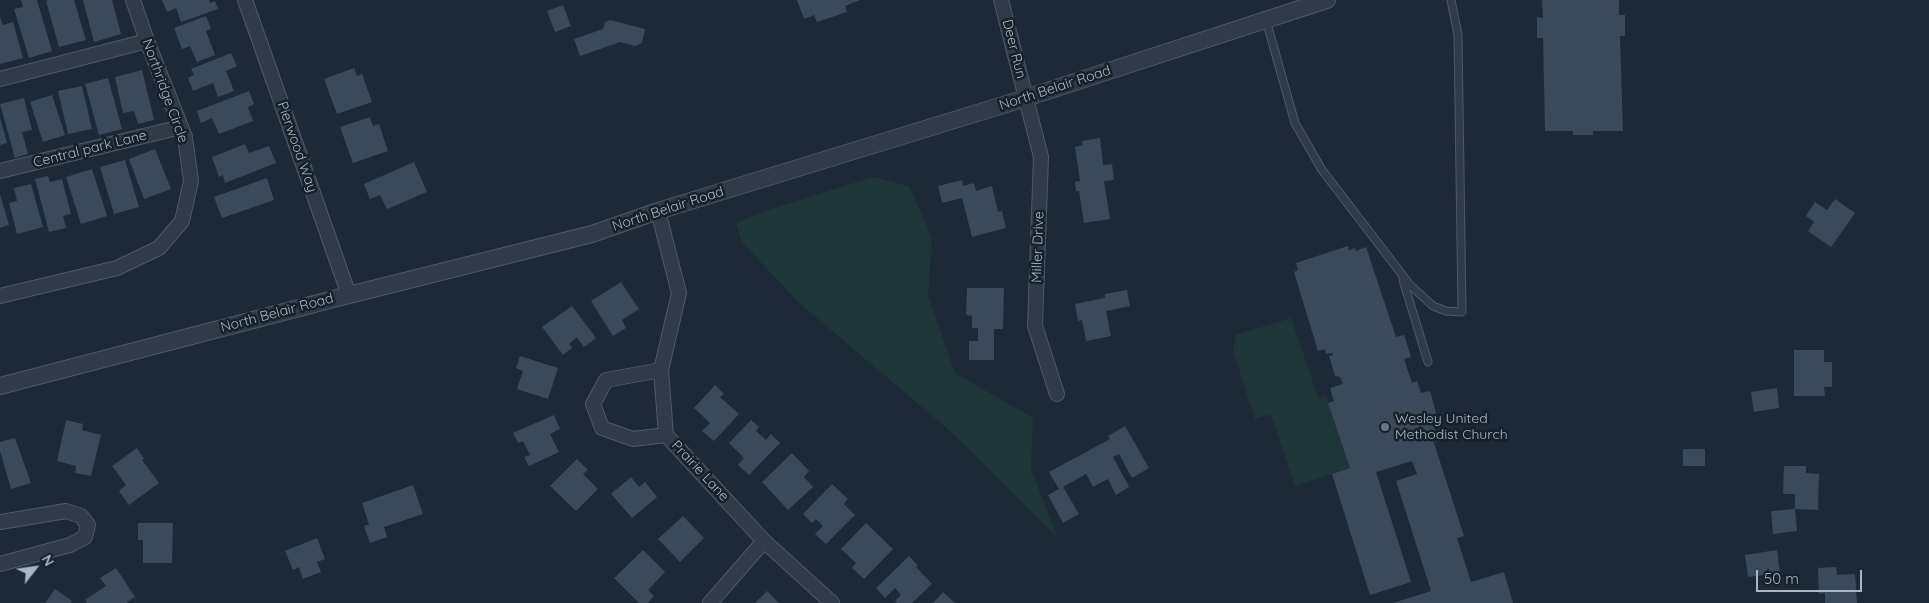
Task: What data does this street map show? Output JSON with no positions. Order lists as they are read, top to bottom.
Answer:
{
  "streets": {
    "street": [
      "Deer Run",
      "North Belair Road",
      "Northridge Circle",
      "Pierwood Way",
      "Central park Lane",
      "Miller Drive",
      "Prairie Lane"
    ]
  },
  "crossings": [
    ["Deer Run", "North Belair Road"],
    ["Deer Run", "Miller Drive"],
    ["North Belair Road", "Pierwood Way"],
    ["North Belair Road", "Miller Drive"],
    ["North Belair Road", "Prairie Lane"],
    ["Northridge Circle", "Central park Lane"]
  ],
  "places": ["Wesley United Methodist Church"],
  "scale_bar": "50 m",
  "north": "top right"
}
